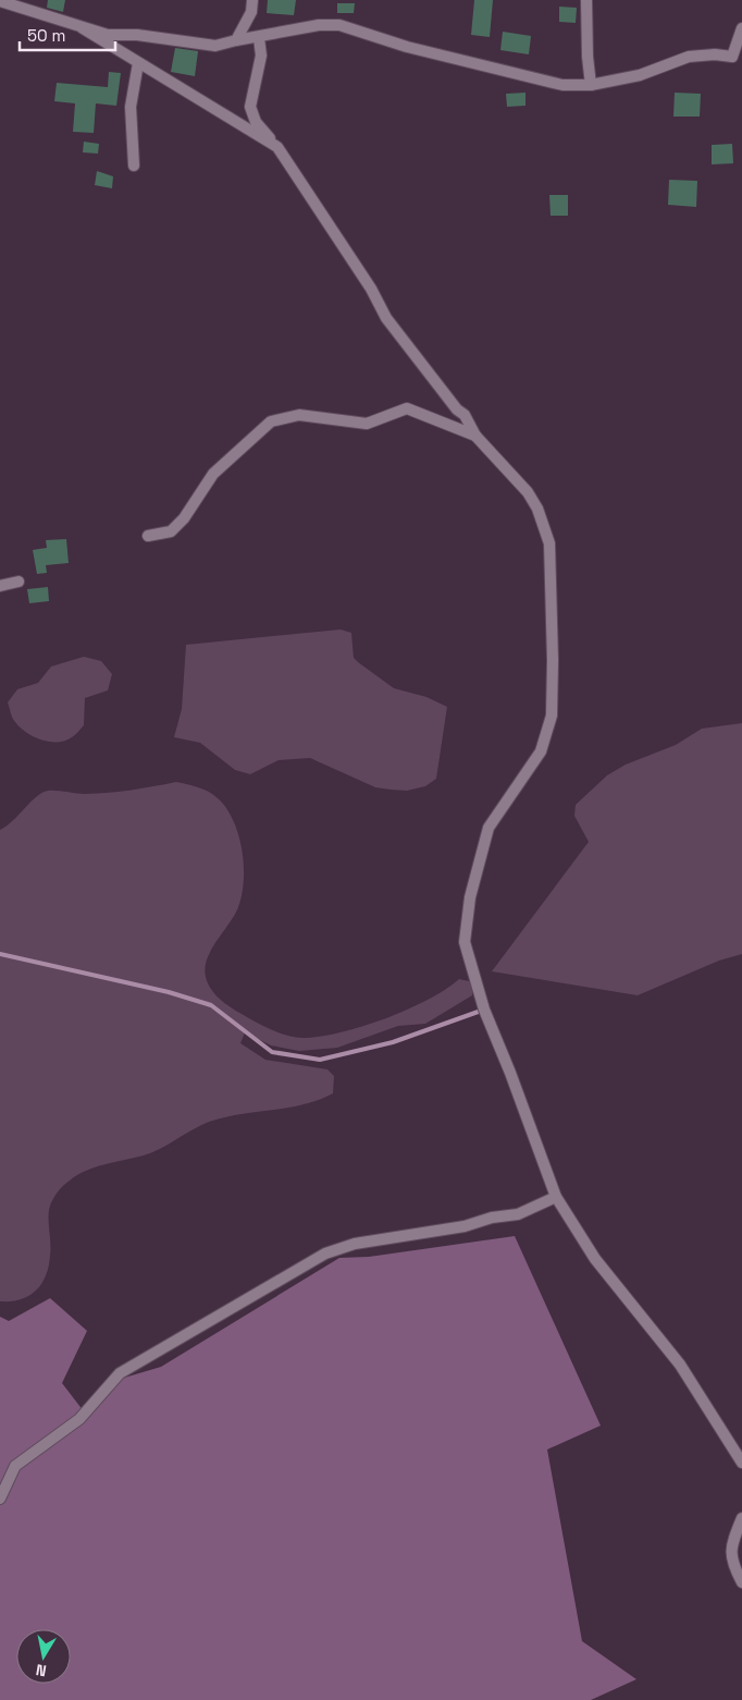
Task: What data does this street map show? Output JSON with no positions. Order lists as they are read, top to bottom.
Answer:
{
  "scale_bar": "50 m",
  "north": "bottom"
}
